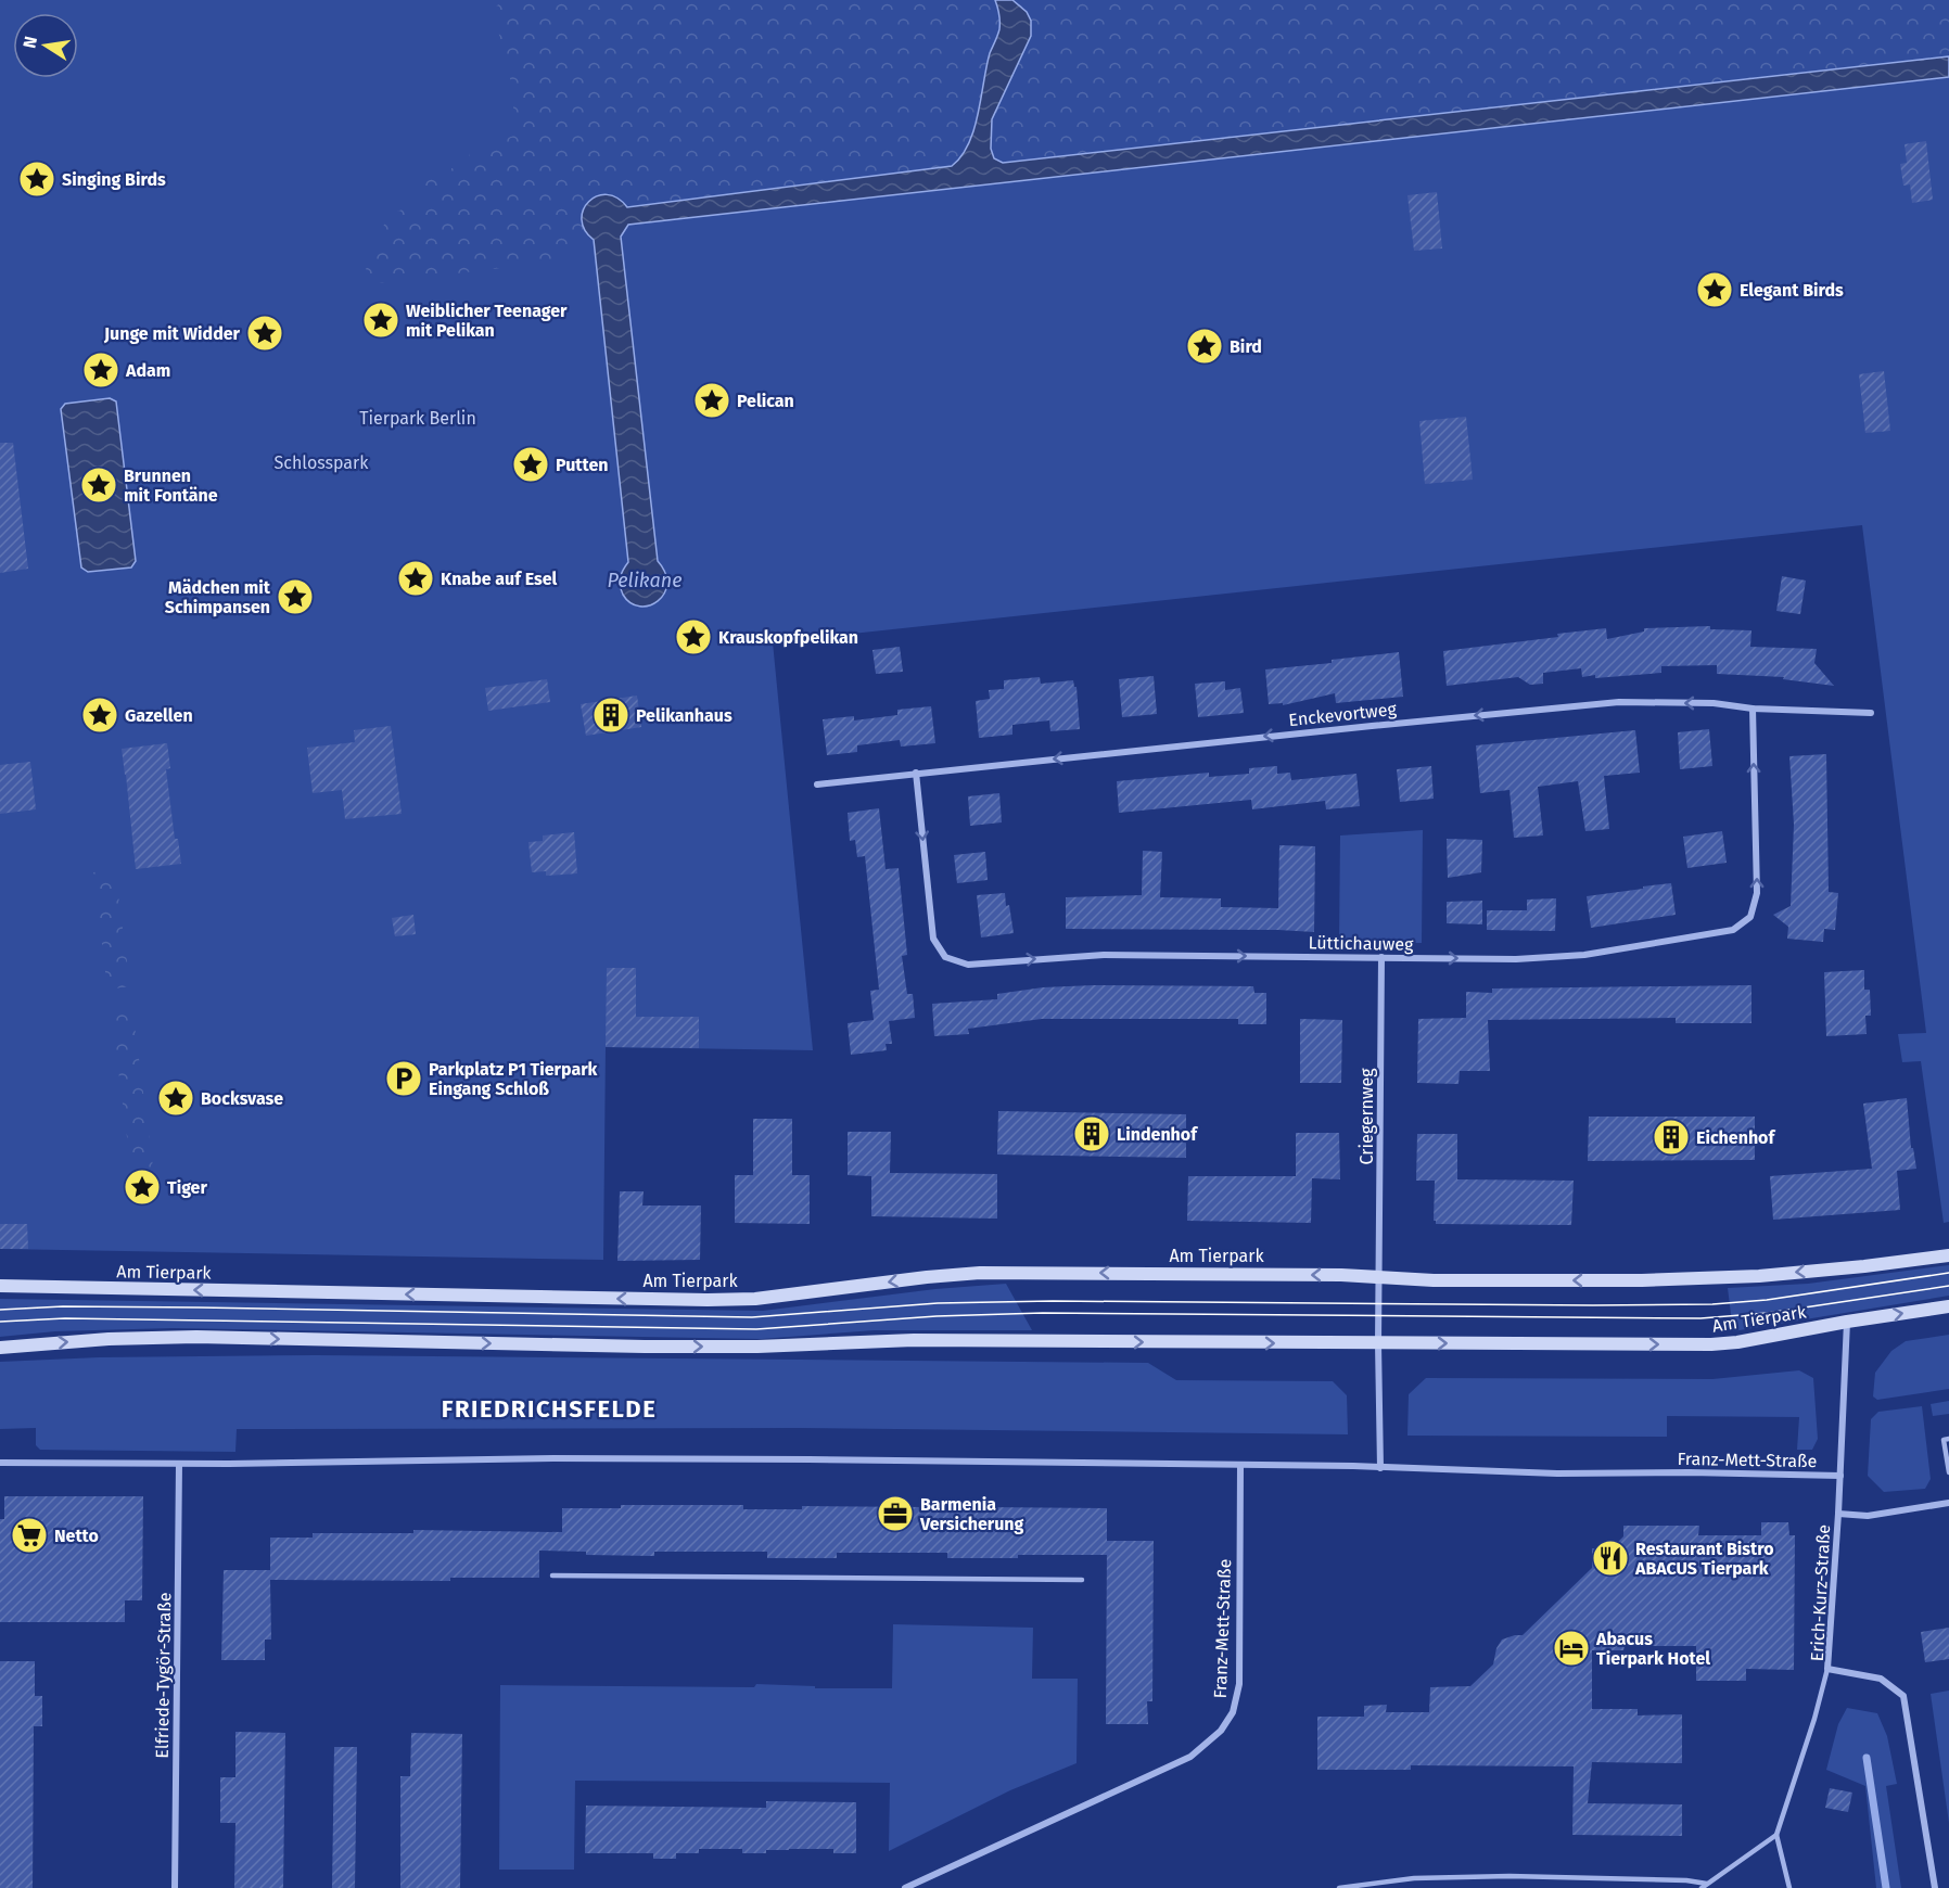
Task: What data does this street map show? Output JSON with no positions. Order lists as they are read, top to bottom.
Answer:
{
  "streets": {
    "main road": ["Am Tierpark"],
    "street": [
      "Enckevortweg",
      "Lüttichauweg",
      "Criegernweg",
      "Franz-Mett-Straße",
      "Erich-Kurz-Straße",
      "Elfriede-Tygör-Straße"
    ]
  },
  "crossings": [
    ["Enckevortweg", "Lüttichauweg"],
    ["Lüttichauweg", "Criegernweg"],
    ["Criegernweg", "Am Tierpark"],
    ["Am Tierpark", "Erich-Kurz-Straße"],
    ["Franz-Mett-Straße", "Erich-Kurz-Straße"]
  ],
  "one_way": ["Enckevortweg"],
  "districts": ["FRIEDRICHSFELDE"],
  "water": ["Pelikane"],
  "parks": ["Tierpark Berlin", "Schlosspark"],
  "places": {
    "place": [
      "Singing Birds",
      "Elegant Birds",
      "Weiblicher Teenager mit Pelikan",
      "Junge mit Widder",
      "Bird",
      "Adam",
      "Pelican",
      "Putten",
      "Brunnen mit Fontäne",
      "Knabe auf Esel",
      "Mädchen mit Schimpansen",
      "Krauskopfpelikan",
      "Gazellen",
      "Bocksvase",
      "Tiger"
    ],
    "building": ["Pelikanhaus", "Lindenhof", "Eichenhof"],
    "parking": ["Parkplatz P1 Tierpark Eingang Schloß"],
    "office": ["Barmenia Versicherung"],
    "supermarket": ["Netto"],
    "restaurant": ["Restaurant Bistro ABACUS Tierpark"],
    "hotel": ["Abacus Tierpark Hotel"]
  },
  "north": "left"
}
